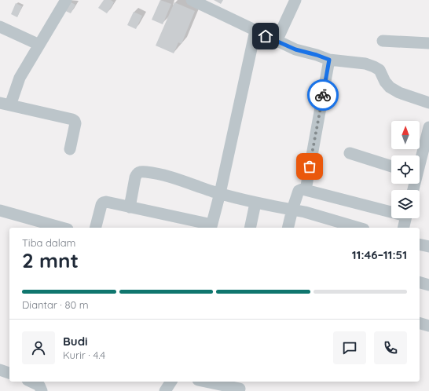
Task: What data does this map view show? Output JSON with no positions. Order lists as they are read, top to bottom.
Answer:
{
  "north": "top",
  "page": {
    "heading": ["2 mnt", "Tiba dalam", "11:46–11:51"],
    "panel": ["Budi", "Kurir · 4.4"],
    "bar": "Diantar · 80 m"
  }
}
